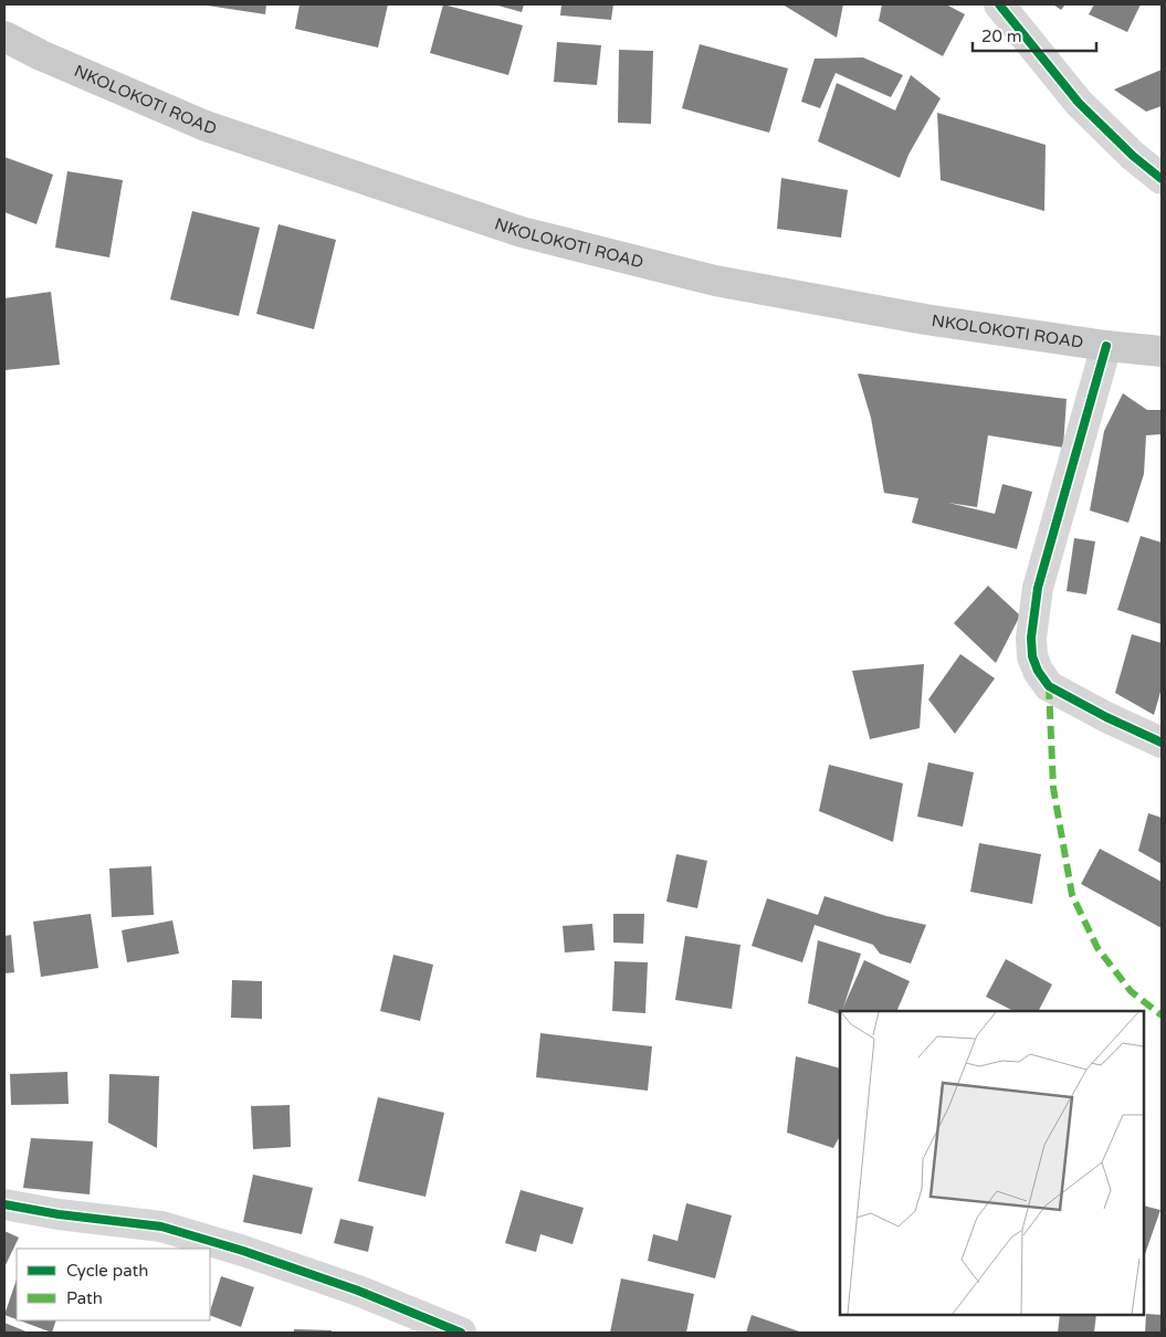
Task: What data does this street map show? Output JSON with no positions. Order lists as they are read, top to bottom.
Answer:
{
  "streets": {
    "main road": ["NKOLOKOTI ROAD"]
  },
  "legend": ["Cycle path", "Path"],
  "scale_bar": "20 m"
}
